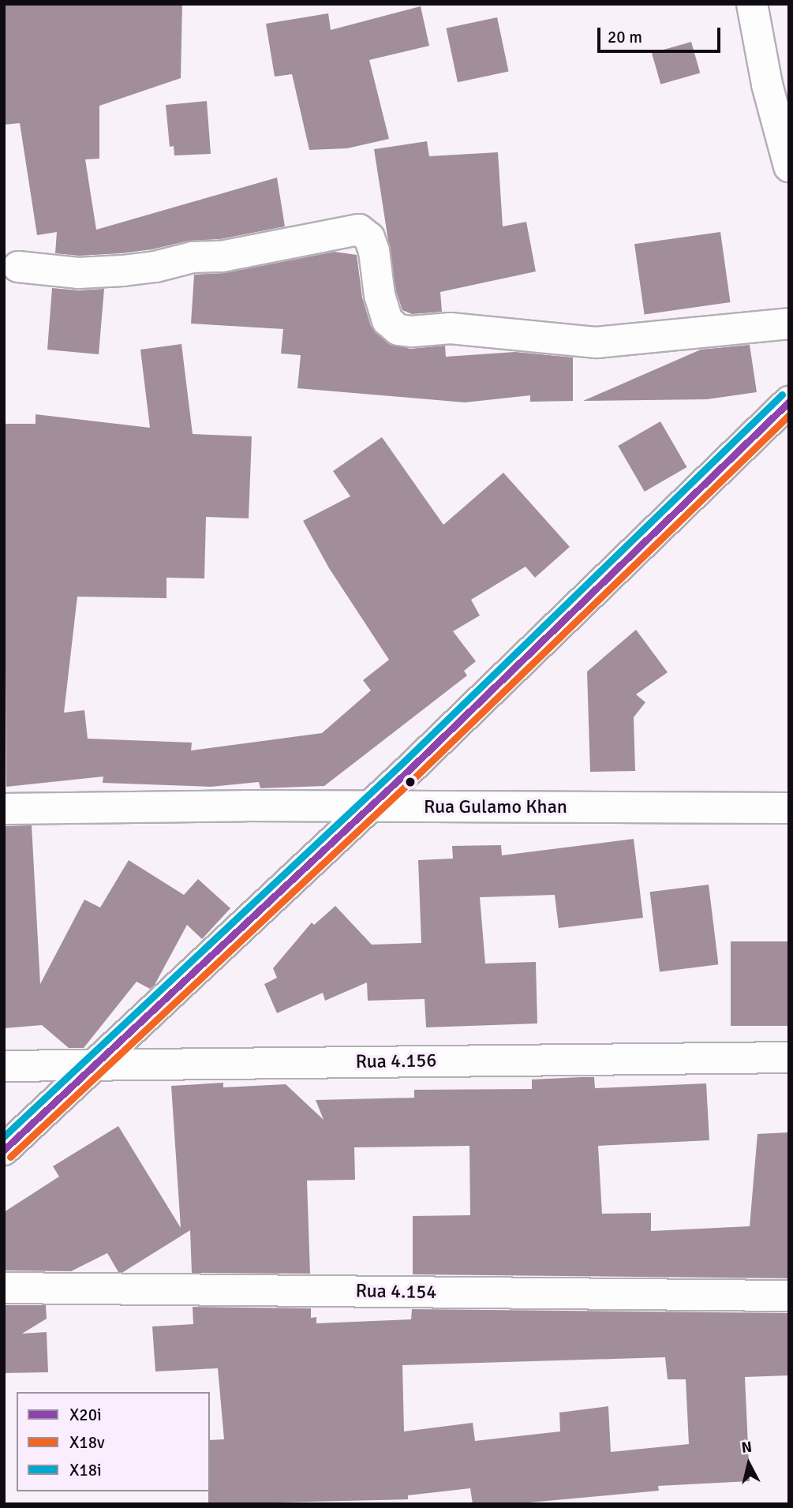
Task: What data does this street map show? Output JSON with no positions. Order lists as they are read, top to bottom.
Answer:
{
  "streets": {
    "street": ["Rua Gulamo Khan", "Rua 4.156", "Rua 4.154"]
  },
  "lines": ["transit line X18i", "transit line X20i", "transit line X18v"],
  "legend": ["X20i", "X18v", "X18i"],
  "scale_bar": "20 m",
  "north": "top"
}
